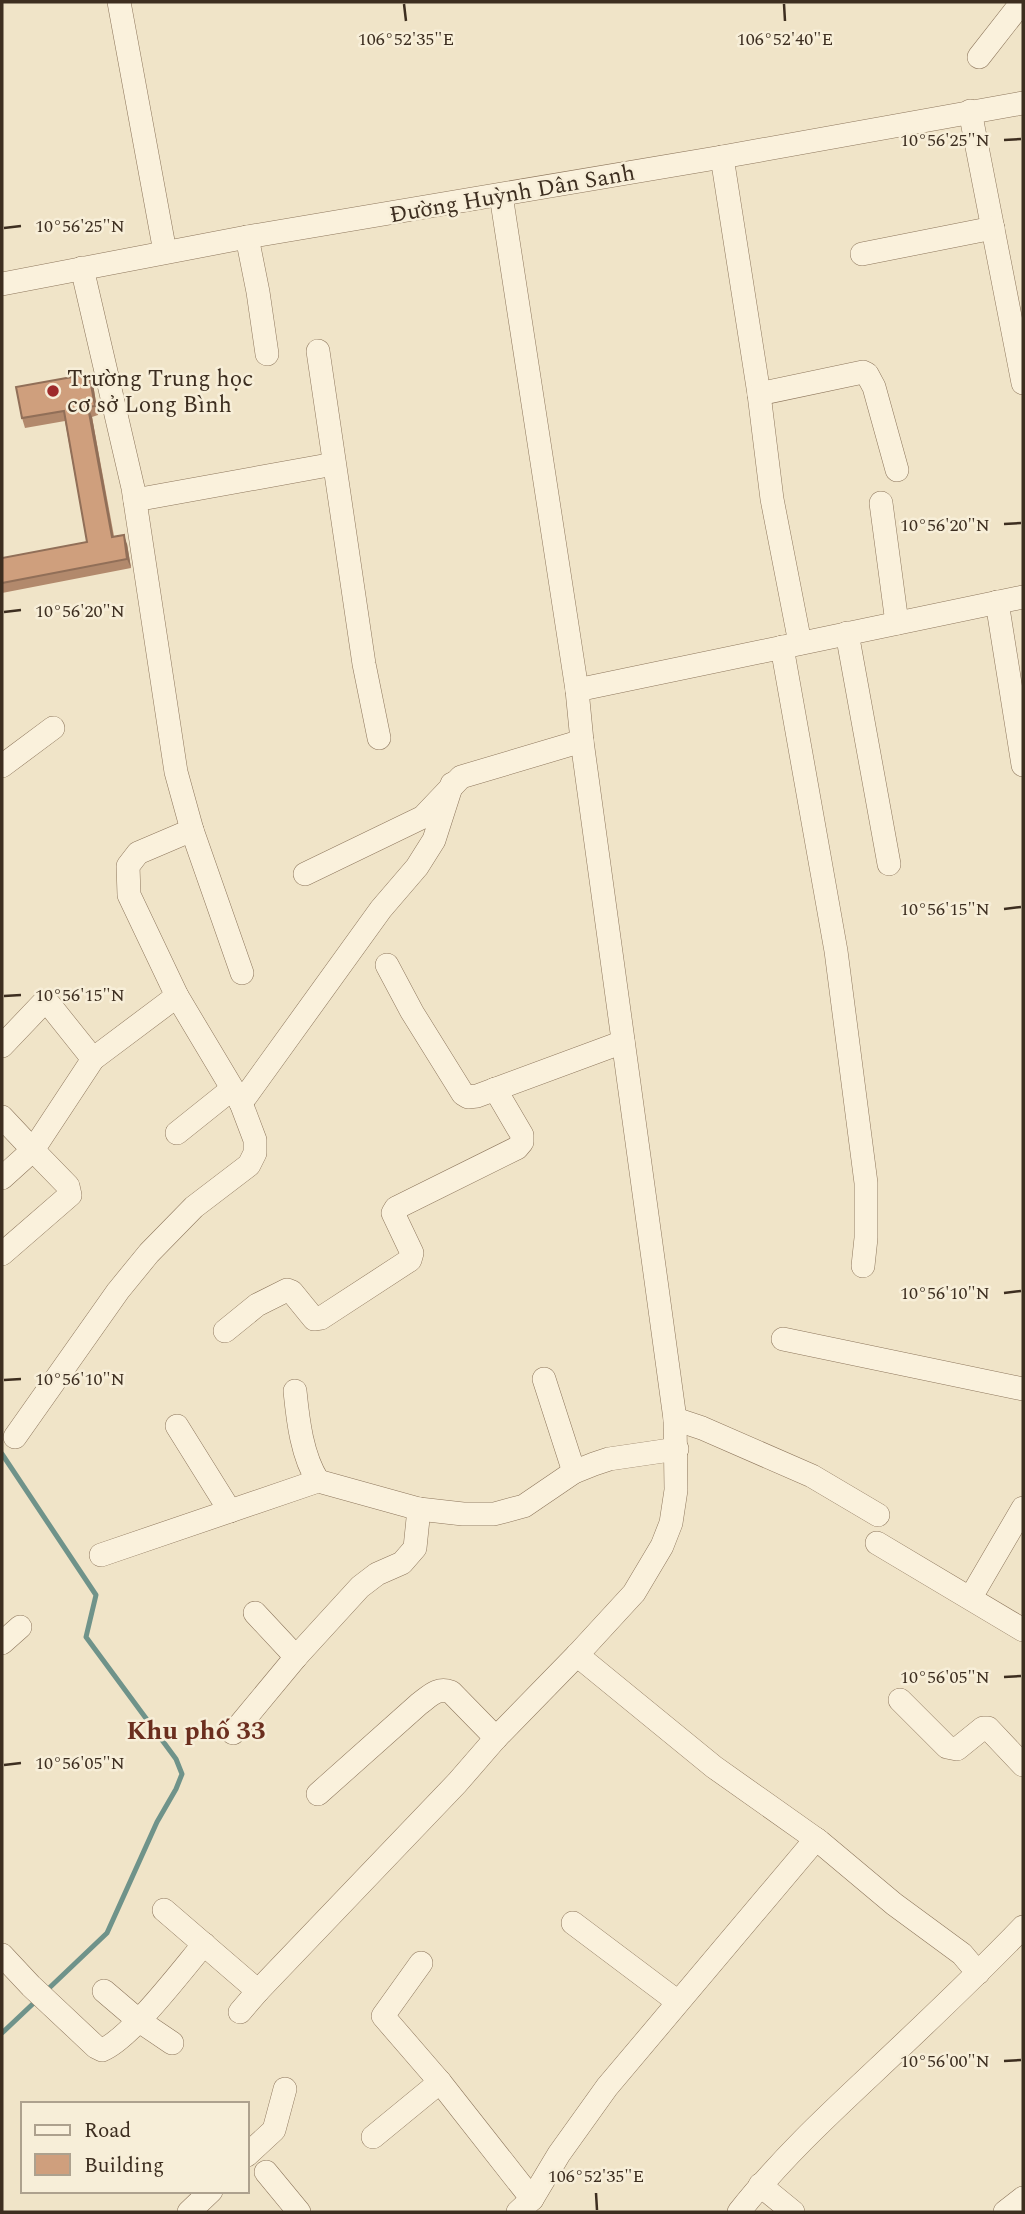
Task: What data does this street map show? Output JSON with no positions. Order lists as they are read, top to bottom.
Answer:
{
  "streets": {
    "street": ["Đường Huỳnh Dân Sanh"]
  },
  "districts": ["Khu phố 33"],
  "places": ["Trường Trung học cơ sở Long Bình"],
  "legend": ["Road", "Building"],
  "coordinates": [
    "106°52'35\"E",
    "106°52'40\"E",
    "10°56'25\"N",
    "10°56'20\"N",
    "10°56'15\"N",
    "10°56'10\"N",
    "10°56'05\"N",
    "10°56'00\"N"
  ]
}
